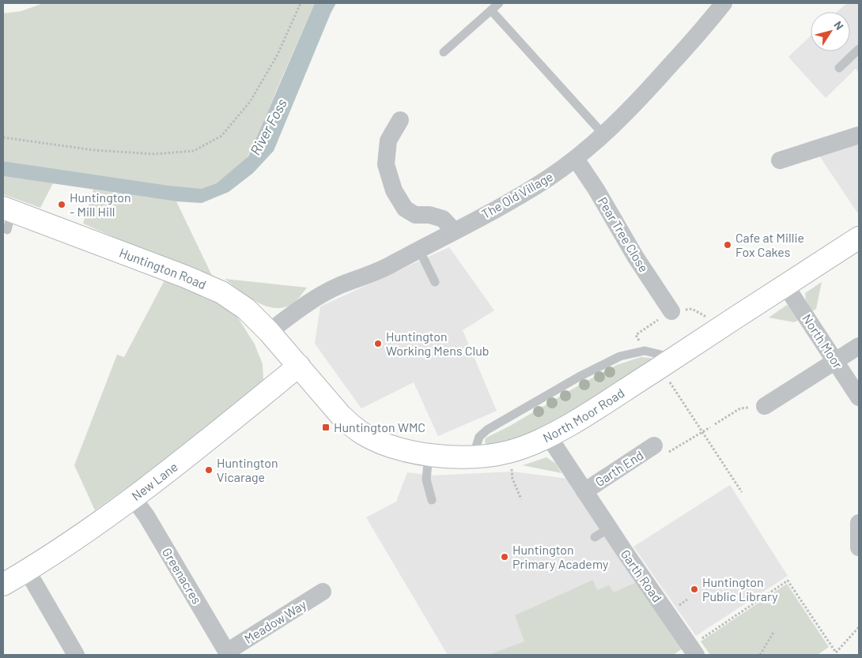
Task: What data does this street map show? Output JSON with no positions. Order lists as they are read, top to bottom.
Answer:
{
  "streets": {
    "street": [
      "The Old Village",
      "Pear Tree Close",
      "Huntington Road",
      "North Moor",
      "North Moor Road",
      "Garth End",
      "New Lane",
      "Greenacres",
      "Garth Road",
      "Meadow Way"
    ]
  },
  "crossings": [
    ["The Old Village", "Pear Tree Close"],
    ["The Old Village", "Huntington Road"],
    ["Huntington Road", "North Moor Road"],
    ["Huntington Road", "New Lane"],
    ["North Moor", "North Moor Road"],
    ["North Moor Road", "New Lane"],
    ["North Moor Road", "Garth Road"],
    ["Garth End", "Garth Road"],
    ["New Lane", "Greenacres"],
    ["Greenacres", "Meadow Way"]
  ],
  "water": ["River Foss"],
  "places": {
    "other": [
      "Huntington - Mill Hill",
      "Cafe at Millie Fox Cakes",
      "Huntington Working Mens Club",
      "Huntington Vicarage",
      "Huntington Primary Academy",
      "Huntington Public Library"
    ],
    "transit": ["Huntington WMC"]
  },
  "north": "top right"
}
